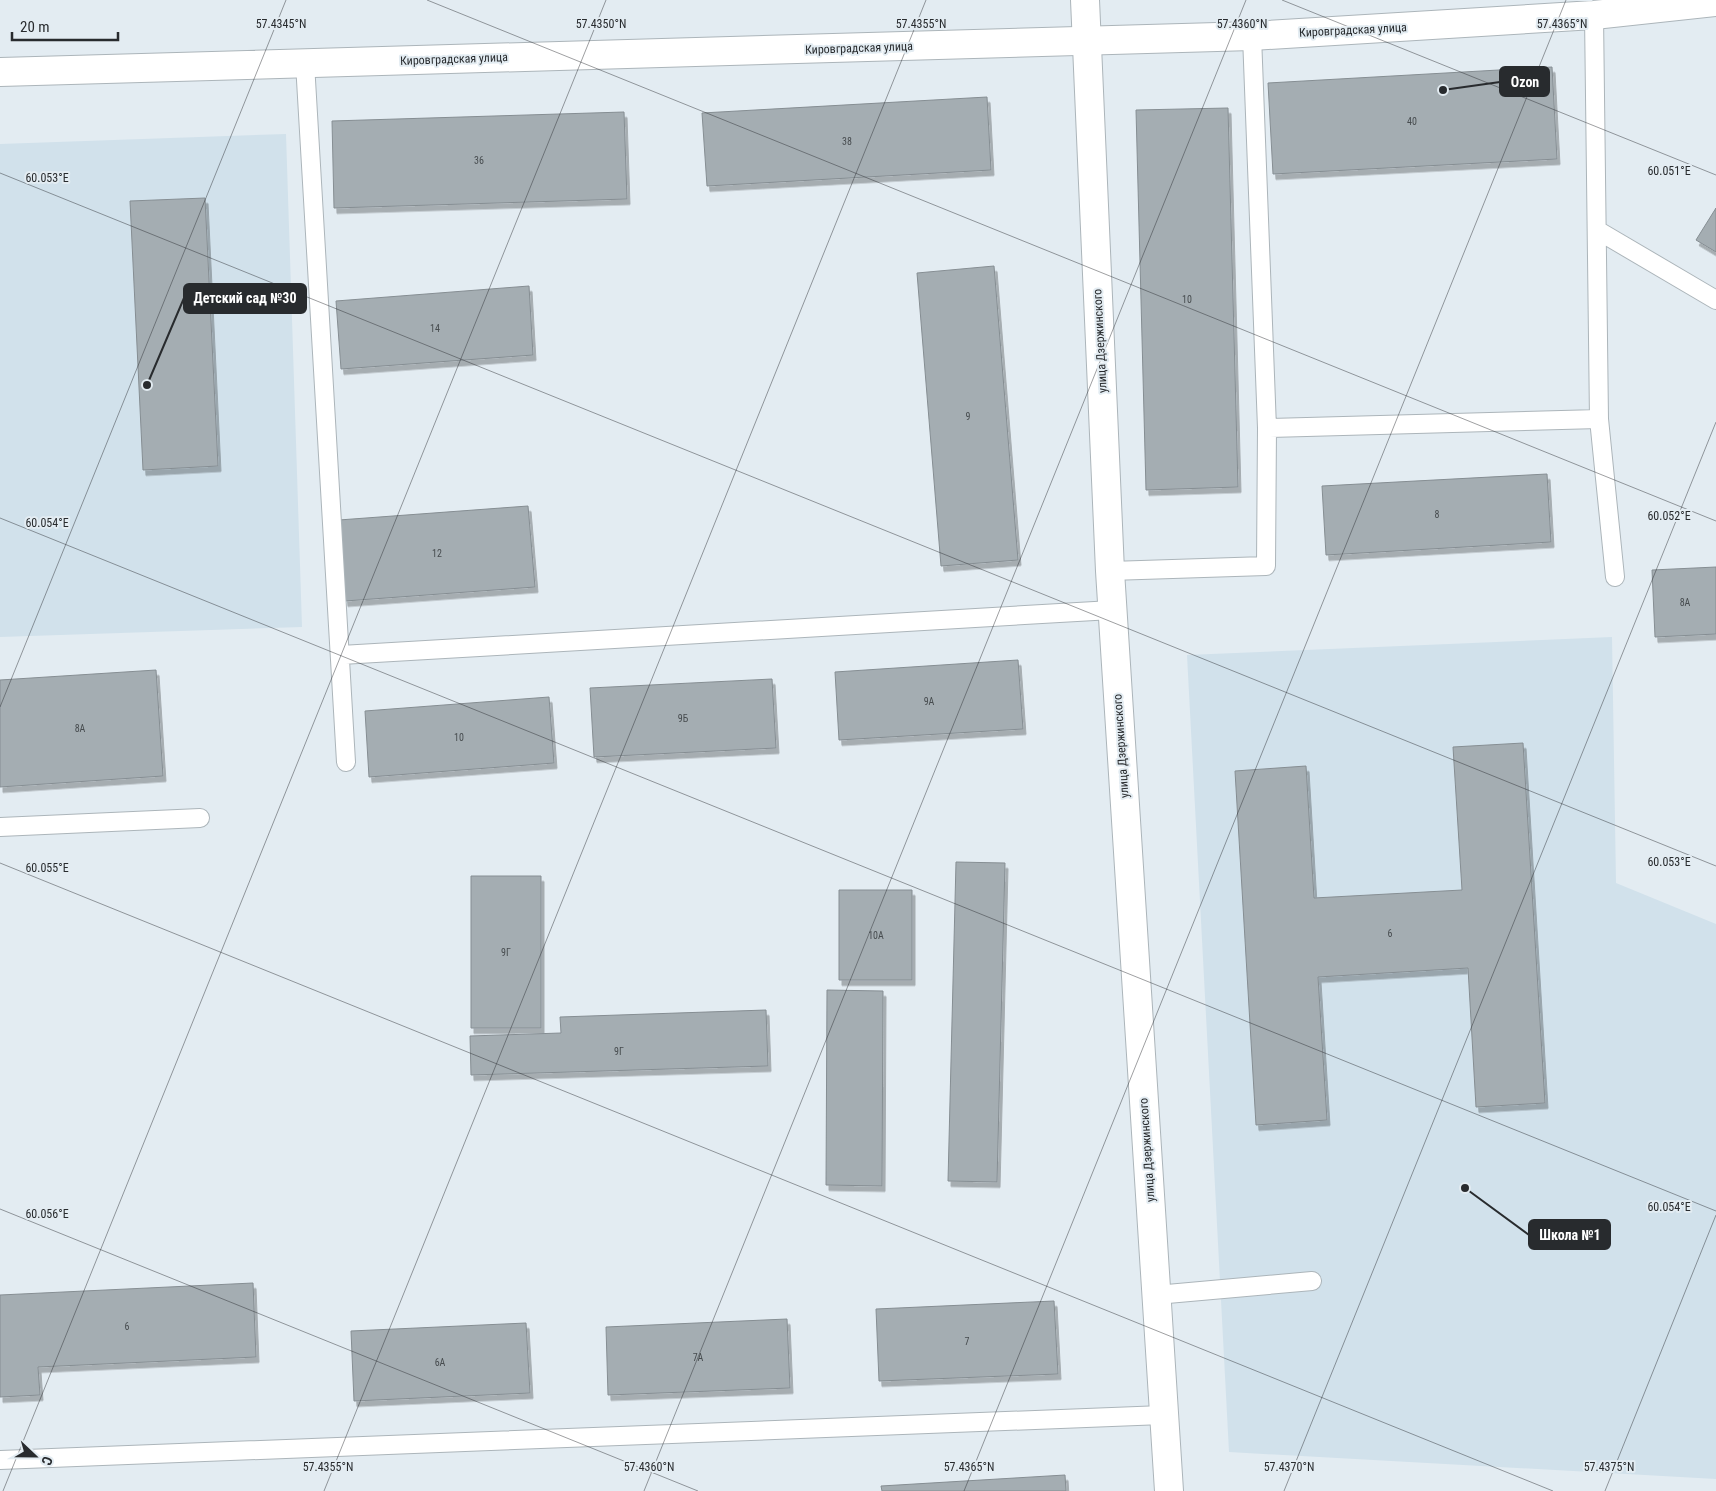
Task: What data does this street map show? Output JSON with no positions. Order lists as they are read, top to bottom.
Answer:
{
  "streets": {
    "street": ["Кировградская улица", "улица Дзержинского"]
  },
  "crossings": [
    ["Кировградская улица", "улица Дзержинского"]
  ],
  "places": ["Ozon", "Детский сад №30", "Школа №1"],
  "house_numbers": [
    "40",
    "38",
    "36",
    "10",
    "14",
    "9",
    "8",
    "12",
    "8А",
    "9А",
    "9Б",
    "8А",
    "10",
    "6",
    "10А",
    "9Г",
    "9Г",
    "6",
    "7",
    "7А",
    "6А"
  ],
  "scale_bar": "20 m",
  "north": "right",
  "coordinates": [
    "57.4350°N",
    "57.4355°N",
    "57.4360°N",
    "57.4365°N",
    "57.4345°N",
    "60.051°E",
    "60.053°E",
    "60.052°E",
    "60.054°E",
    "60.055°E",
    "60.056°E",
    "57.4370°N",
    "57.4375°N"
  ]
}
